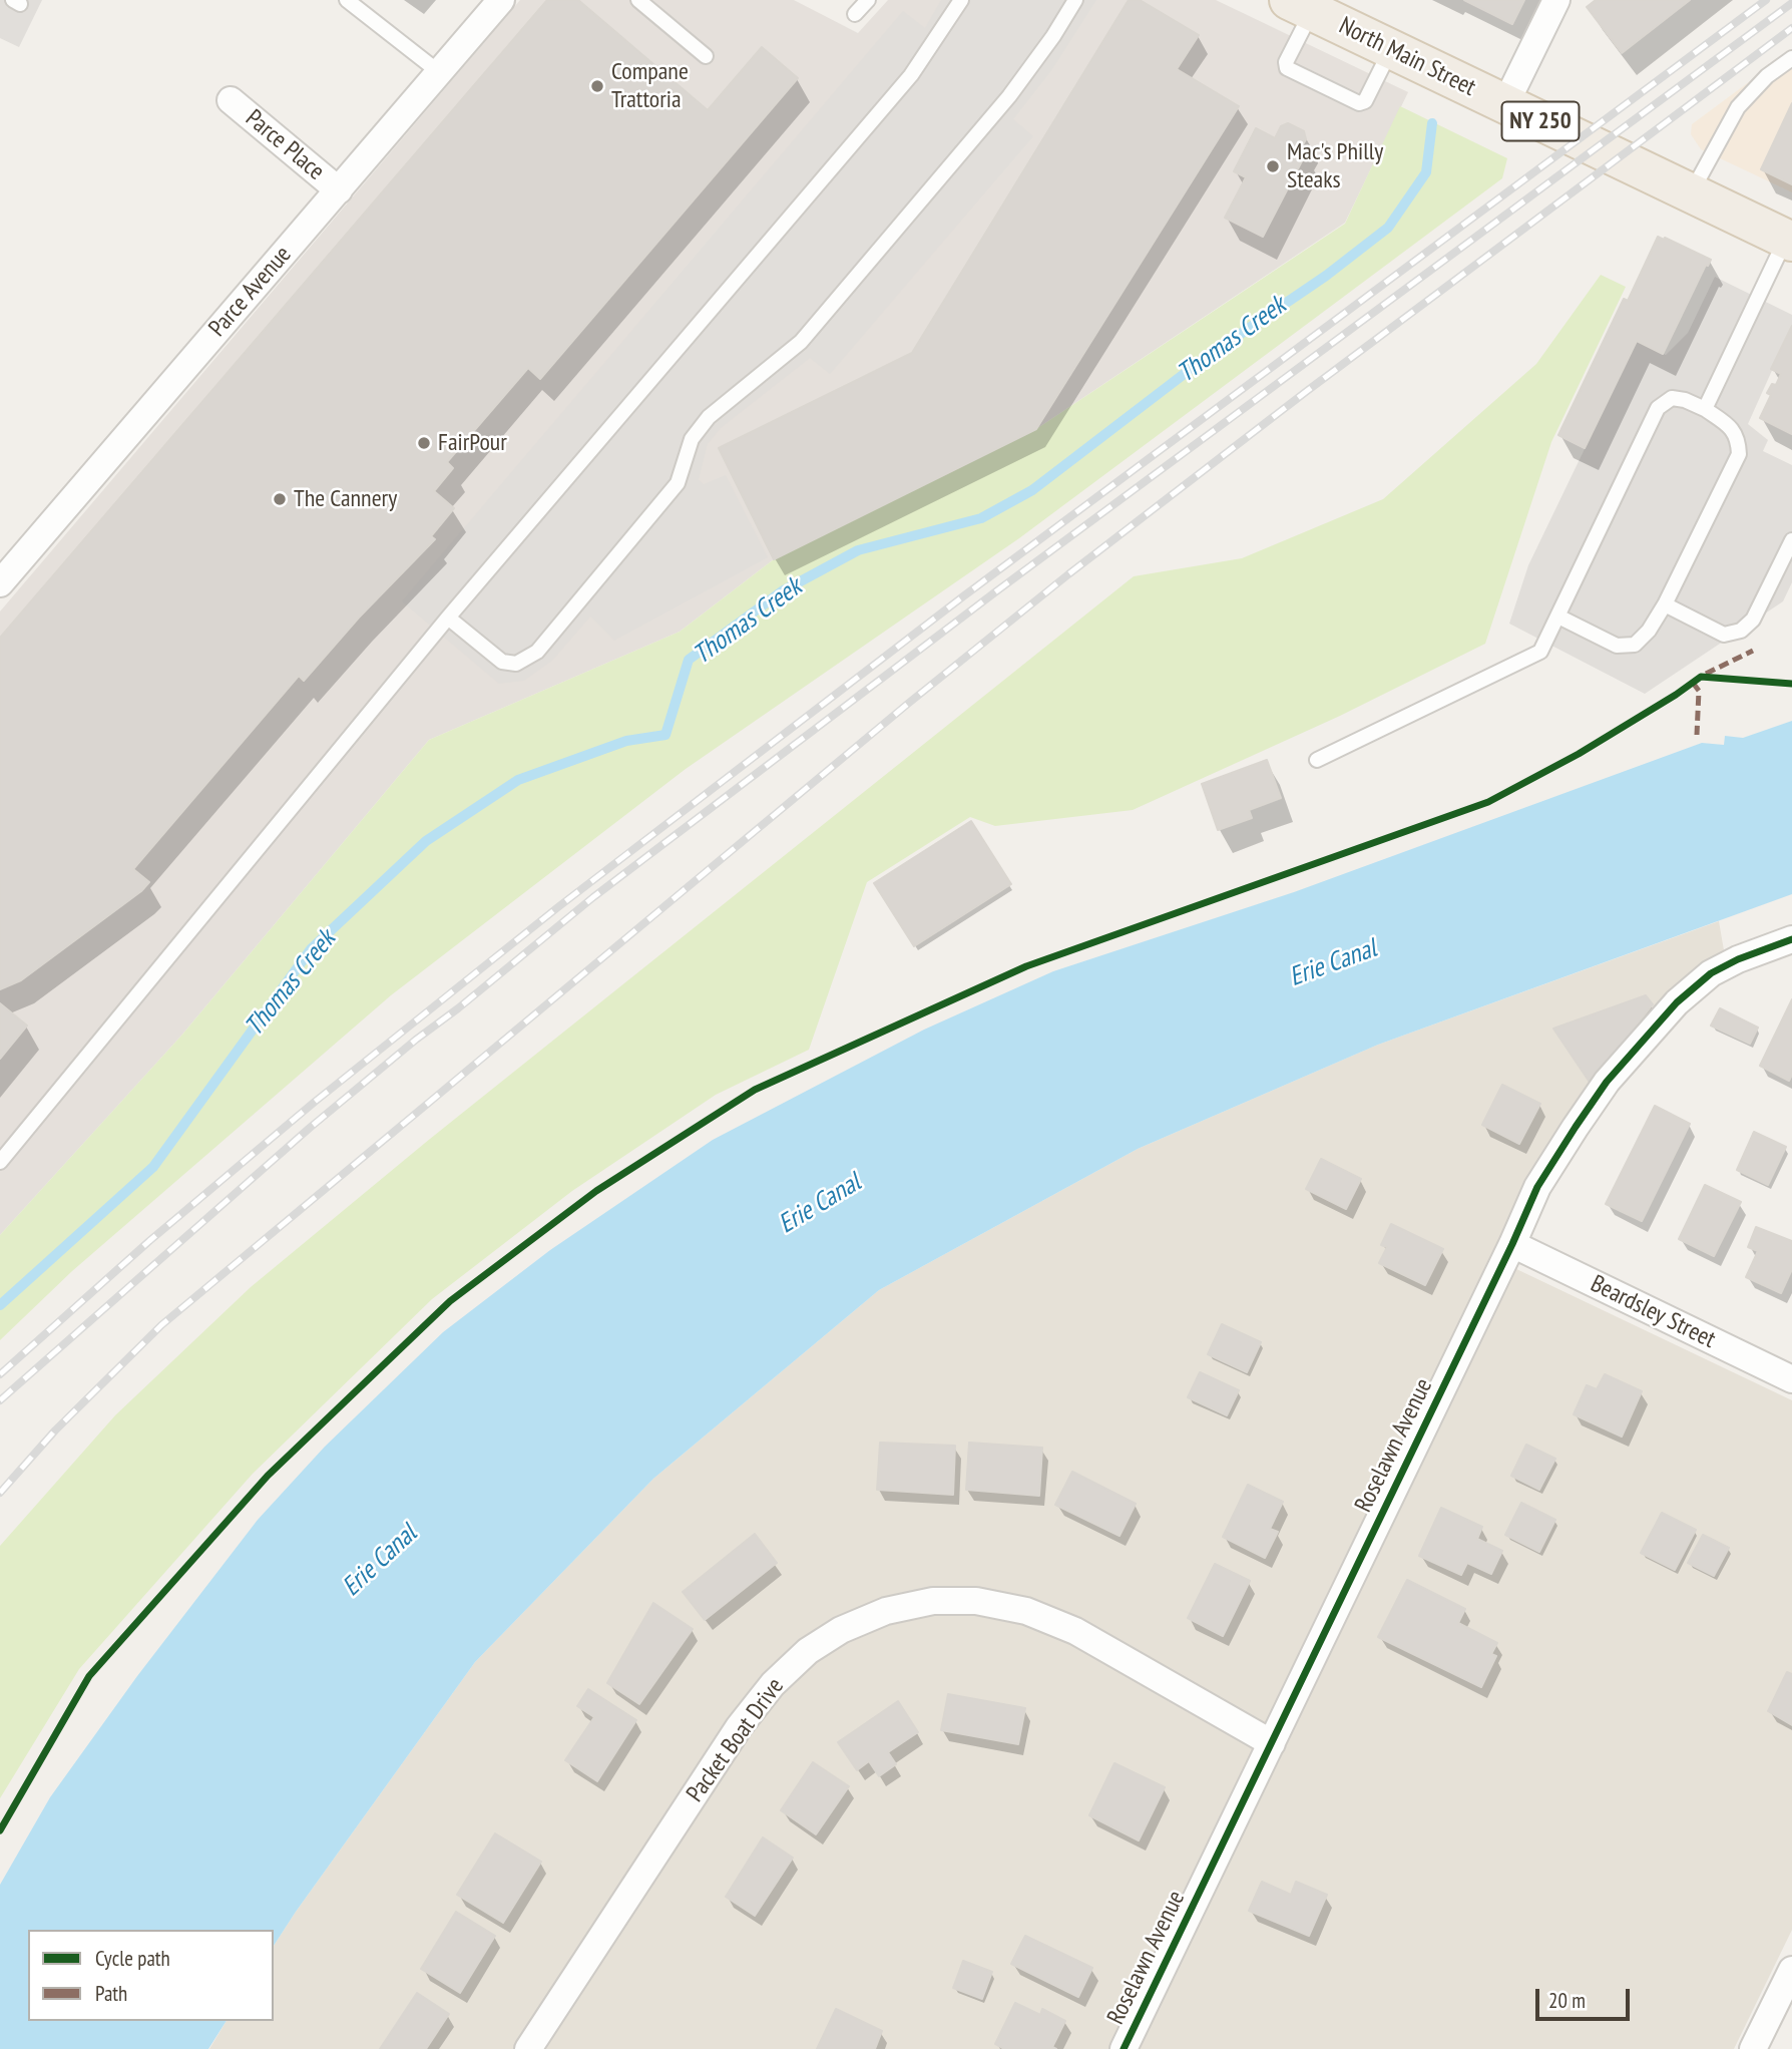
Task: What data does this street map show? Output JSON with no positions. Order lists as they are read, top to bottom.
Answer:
{
  "streets": {
    "main road": ["North Main Street", "NY 250"],
    "street": [
      "Parce Place",
      "Parce Avenue",
      "Beardsley Street",
      "Roselawn Avenue",
      "Packet Boat Drive"
    ]
  },
  "crossings": [
    ["Parce Place", "Parce Avenue"],
    ["Beardsley Street", "Roselawn Avenue"],
    ["Roselawn Avenue", "Packet Boat Drive"]
  ],
  "water": ["Thomas Creek", "Erie Canal"],
  "places": [
    "Compane Trattoria",
    "Mac's Philly Steaks",
    "FairPour",
    "The Cannery"
  ],
  "legend": ["Cycle path", "Path"],
  "scale_bar": "20 m"
}
